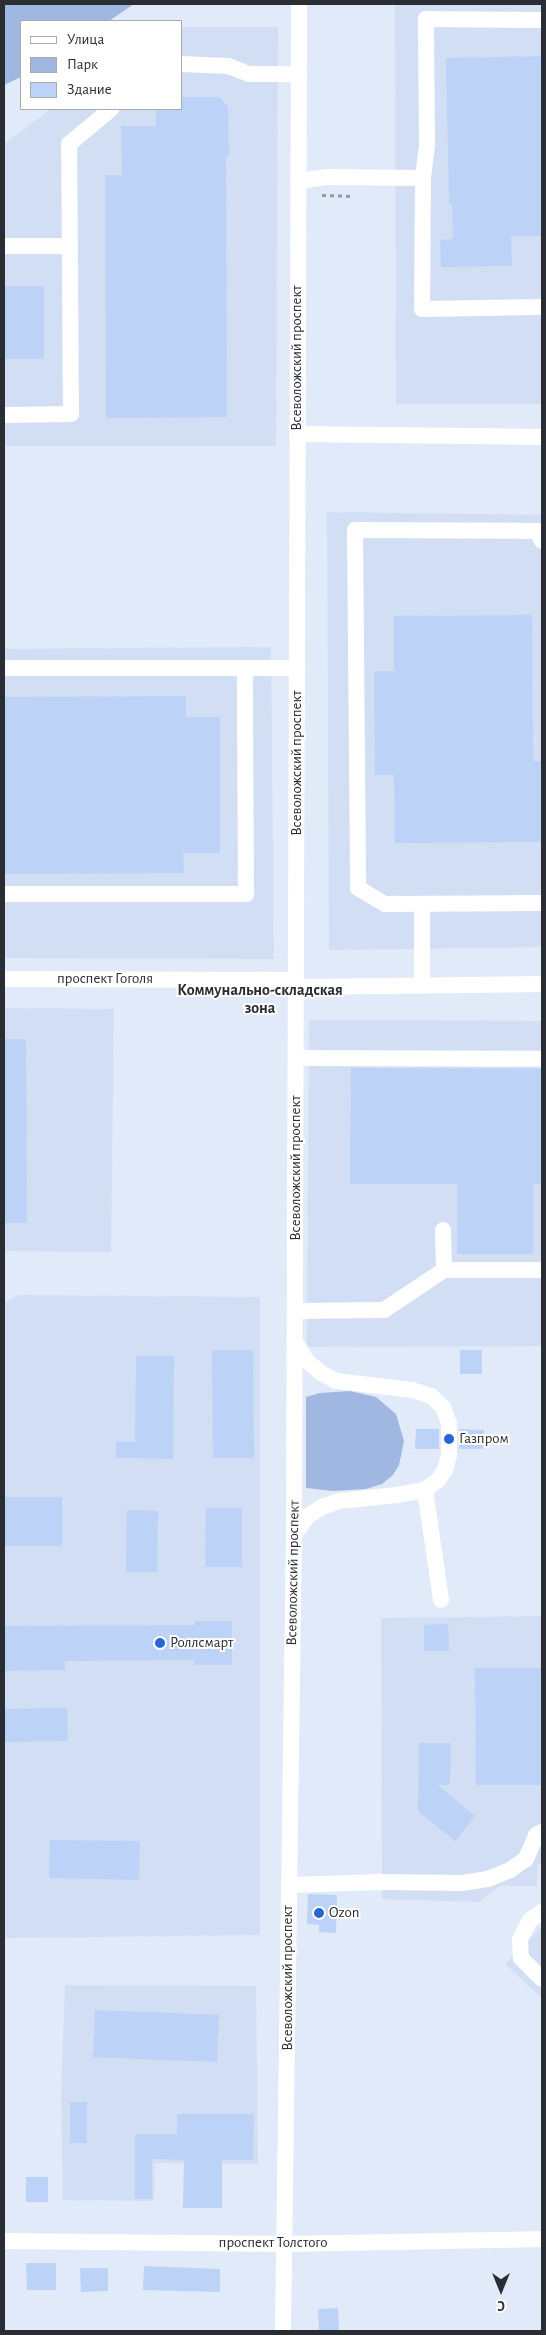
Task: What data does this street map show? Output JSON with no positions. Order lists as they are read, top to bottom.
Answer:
{
  "streets": {
    "street": ["Всеволожский проспект", "проспект Гоголя", "проспект Толстого"]
  },
  "crossings": [
    ["Всеволожский проспект", "проспект Гоголя"],
    ["Всеволожский проспект", "проспект Толстого"]
  ],
  "districts": ["Коммунально-складская зона"],
  "places": ["Газпром", "Роллсмарт", "Ozon"],
  "legend": ["Улица", "Парк", "Здание"],
  "north": "bottom"
}
